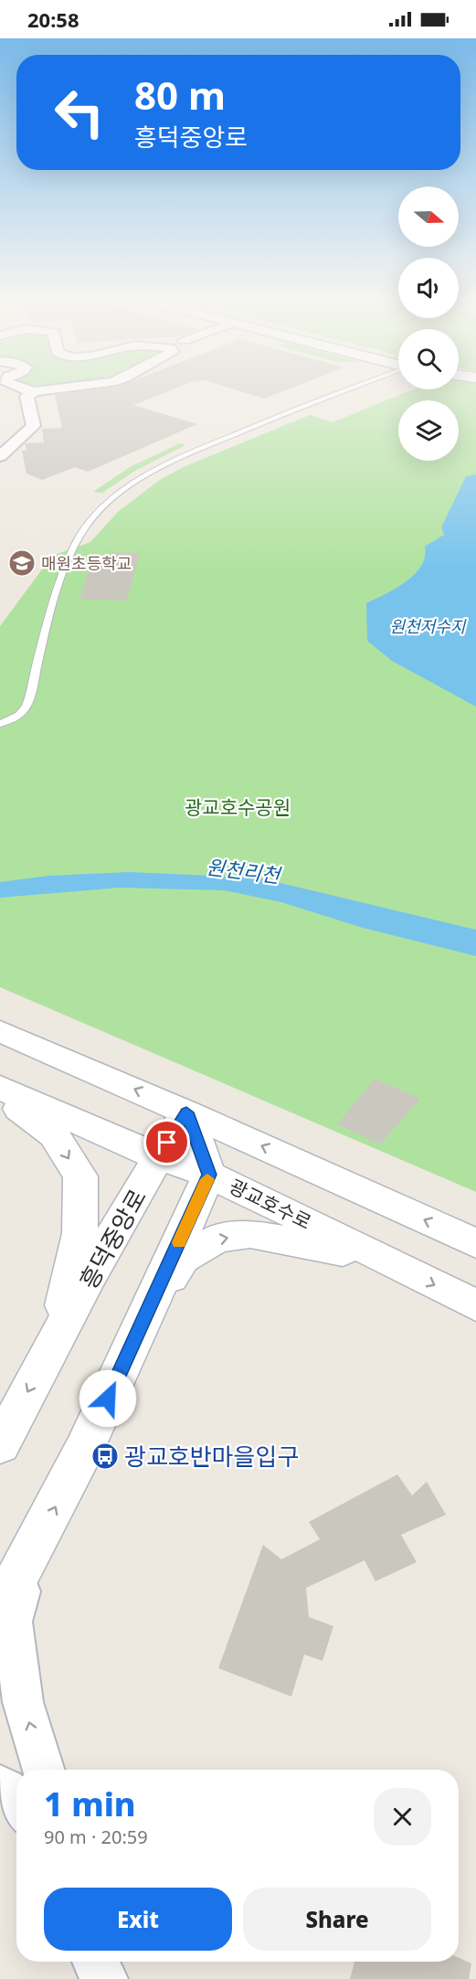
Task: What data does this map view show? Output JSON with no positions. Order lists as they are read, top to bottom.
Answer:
{
  "streets": {
    "street": ["광교호수로", "흥덕중앙로"]
  },
  "crossings": [
    ["광교호수로", "흥덕중앙로"]
  ],
  "water": ["원천저수지", "원천리천"],
  "parks": ["광교호수공원"],
  "places": {
    "school or university": ["매원초등학교"],
    "bus stop": ["광교호반마을입구"]
  },
  "north": "right",
  "page": {
    "status": "20:58",
    "turn": ["80 m", "흥덕중앙로"],
    "heading": ["1 min", "90 m · 20:59"],
    "buttons": ["Exit", "Share"]
  }
}
